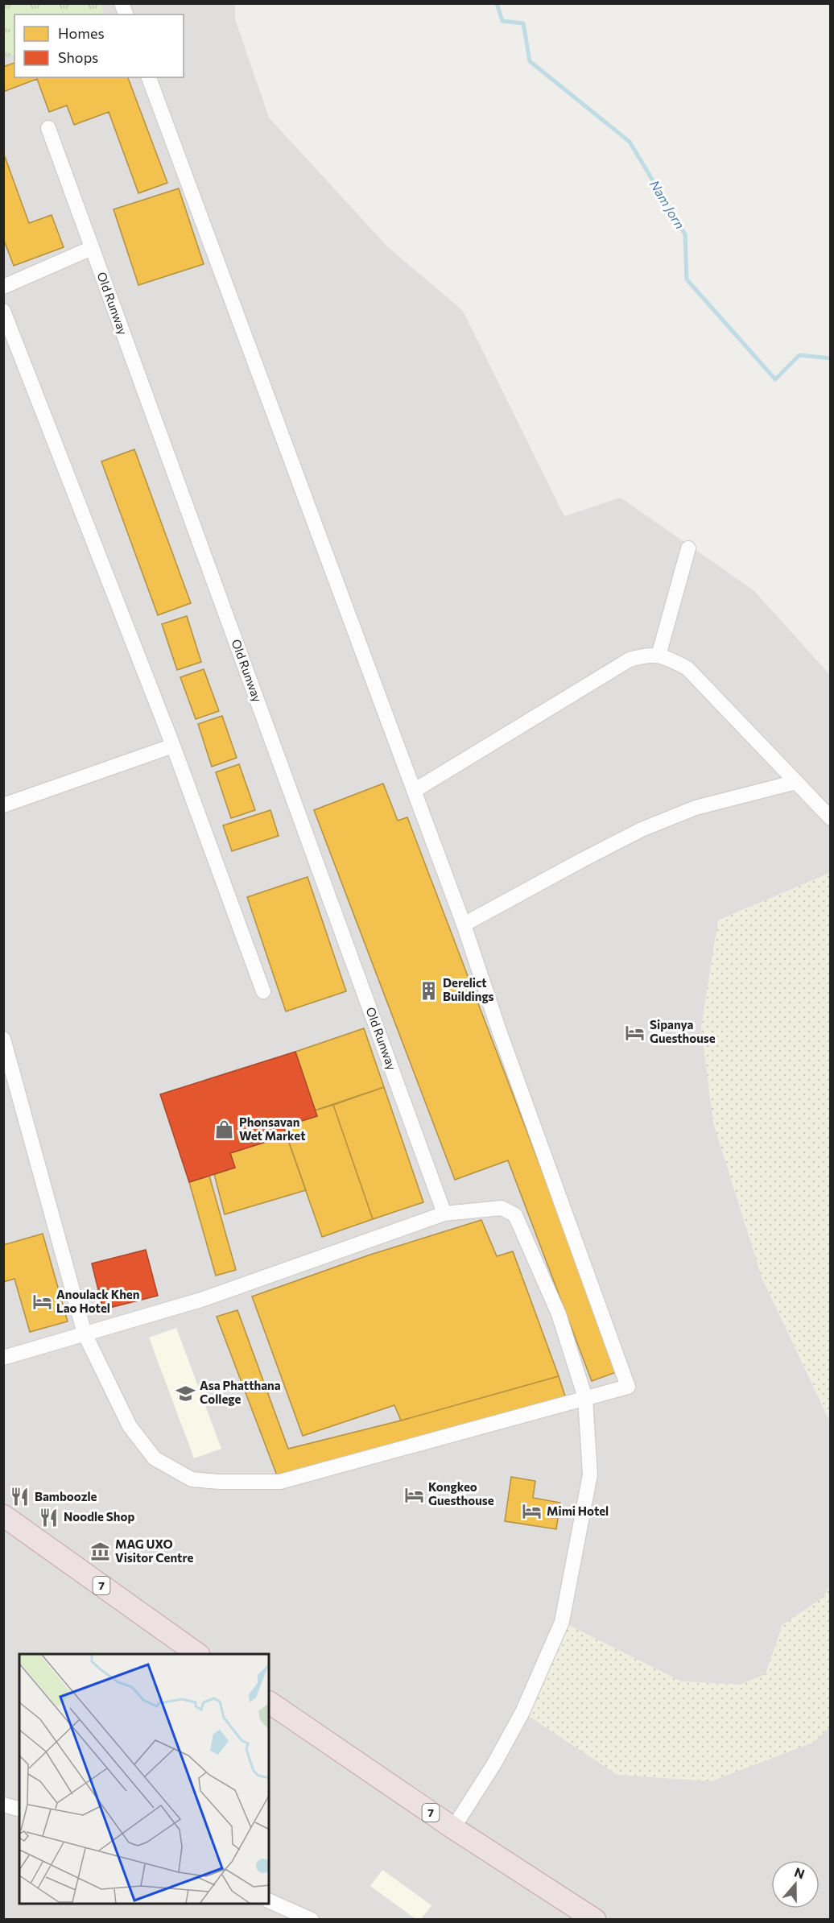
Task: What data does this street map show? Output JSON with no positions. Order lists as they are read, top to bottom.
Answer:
{
  "streets": {
    "highway": ["7"],
    "street": ["Old Runway"]
  },
  "water": ["Nam Jorn"],
  "places": {
    "building": ["Derelict Buildings"],
    "hotel": [
      "Sipanya Guesthouse",
      "Anoulack Khen Lao Hotel",
      "Kongkeo Guesthouse",
      "Mimi Hotel"
    ],
    "shop": ["Phonsavan Wet Market"],
    "school or university": ["Asa Phatthana College"],
    "restaurant": ["Bamboozle", "Noodle Shop"],
    "museum": ["MAG UXO Visitor Centre"]
  },
  "legend": ["Homes", "Shops"],
  "north": "top"
}
